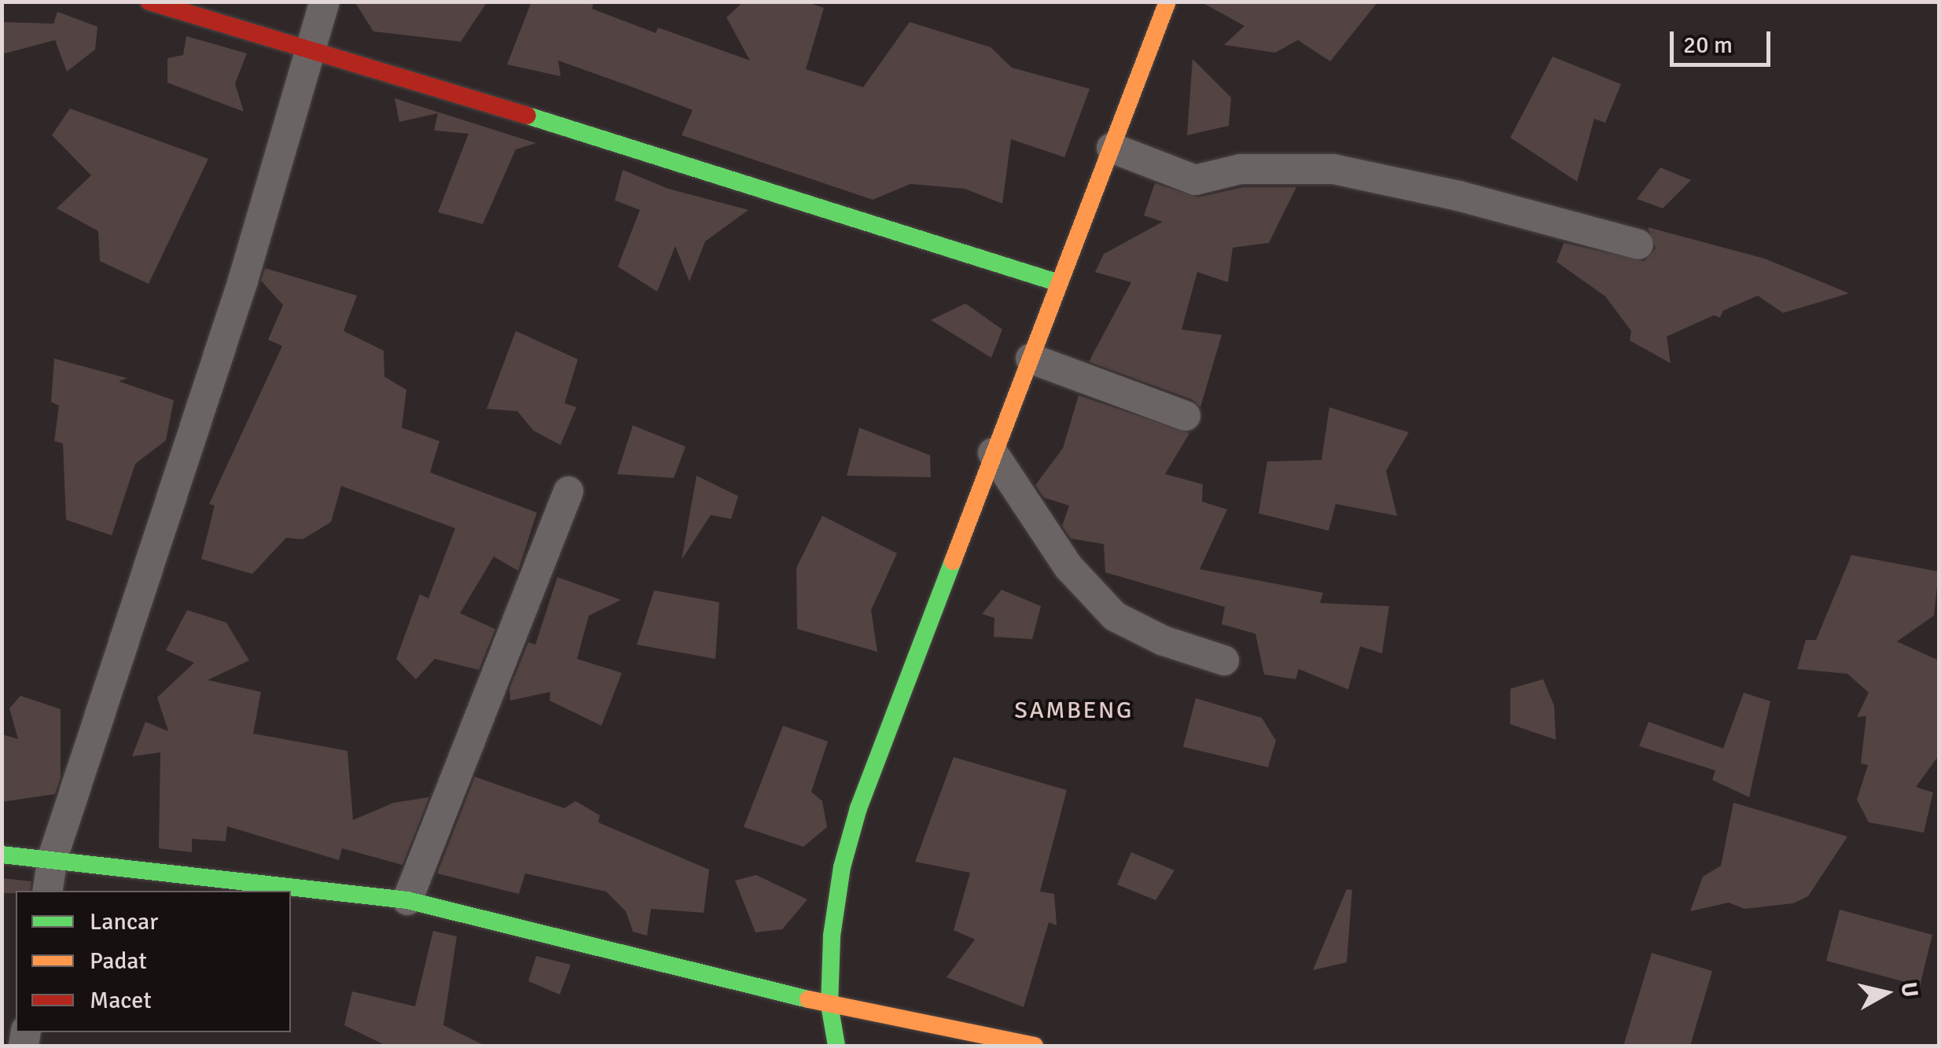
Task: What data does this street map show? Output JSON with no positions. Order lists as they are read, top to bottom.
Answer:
{
  "districts": ["SAMBENG"],
  "legend": ["Lancar", "Padat", "Macet"],
  "scale_bar": "20 m",
  "north": "right"
}
